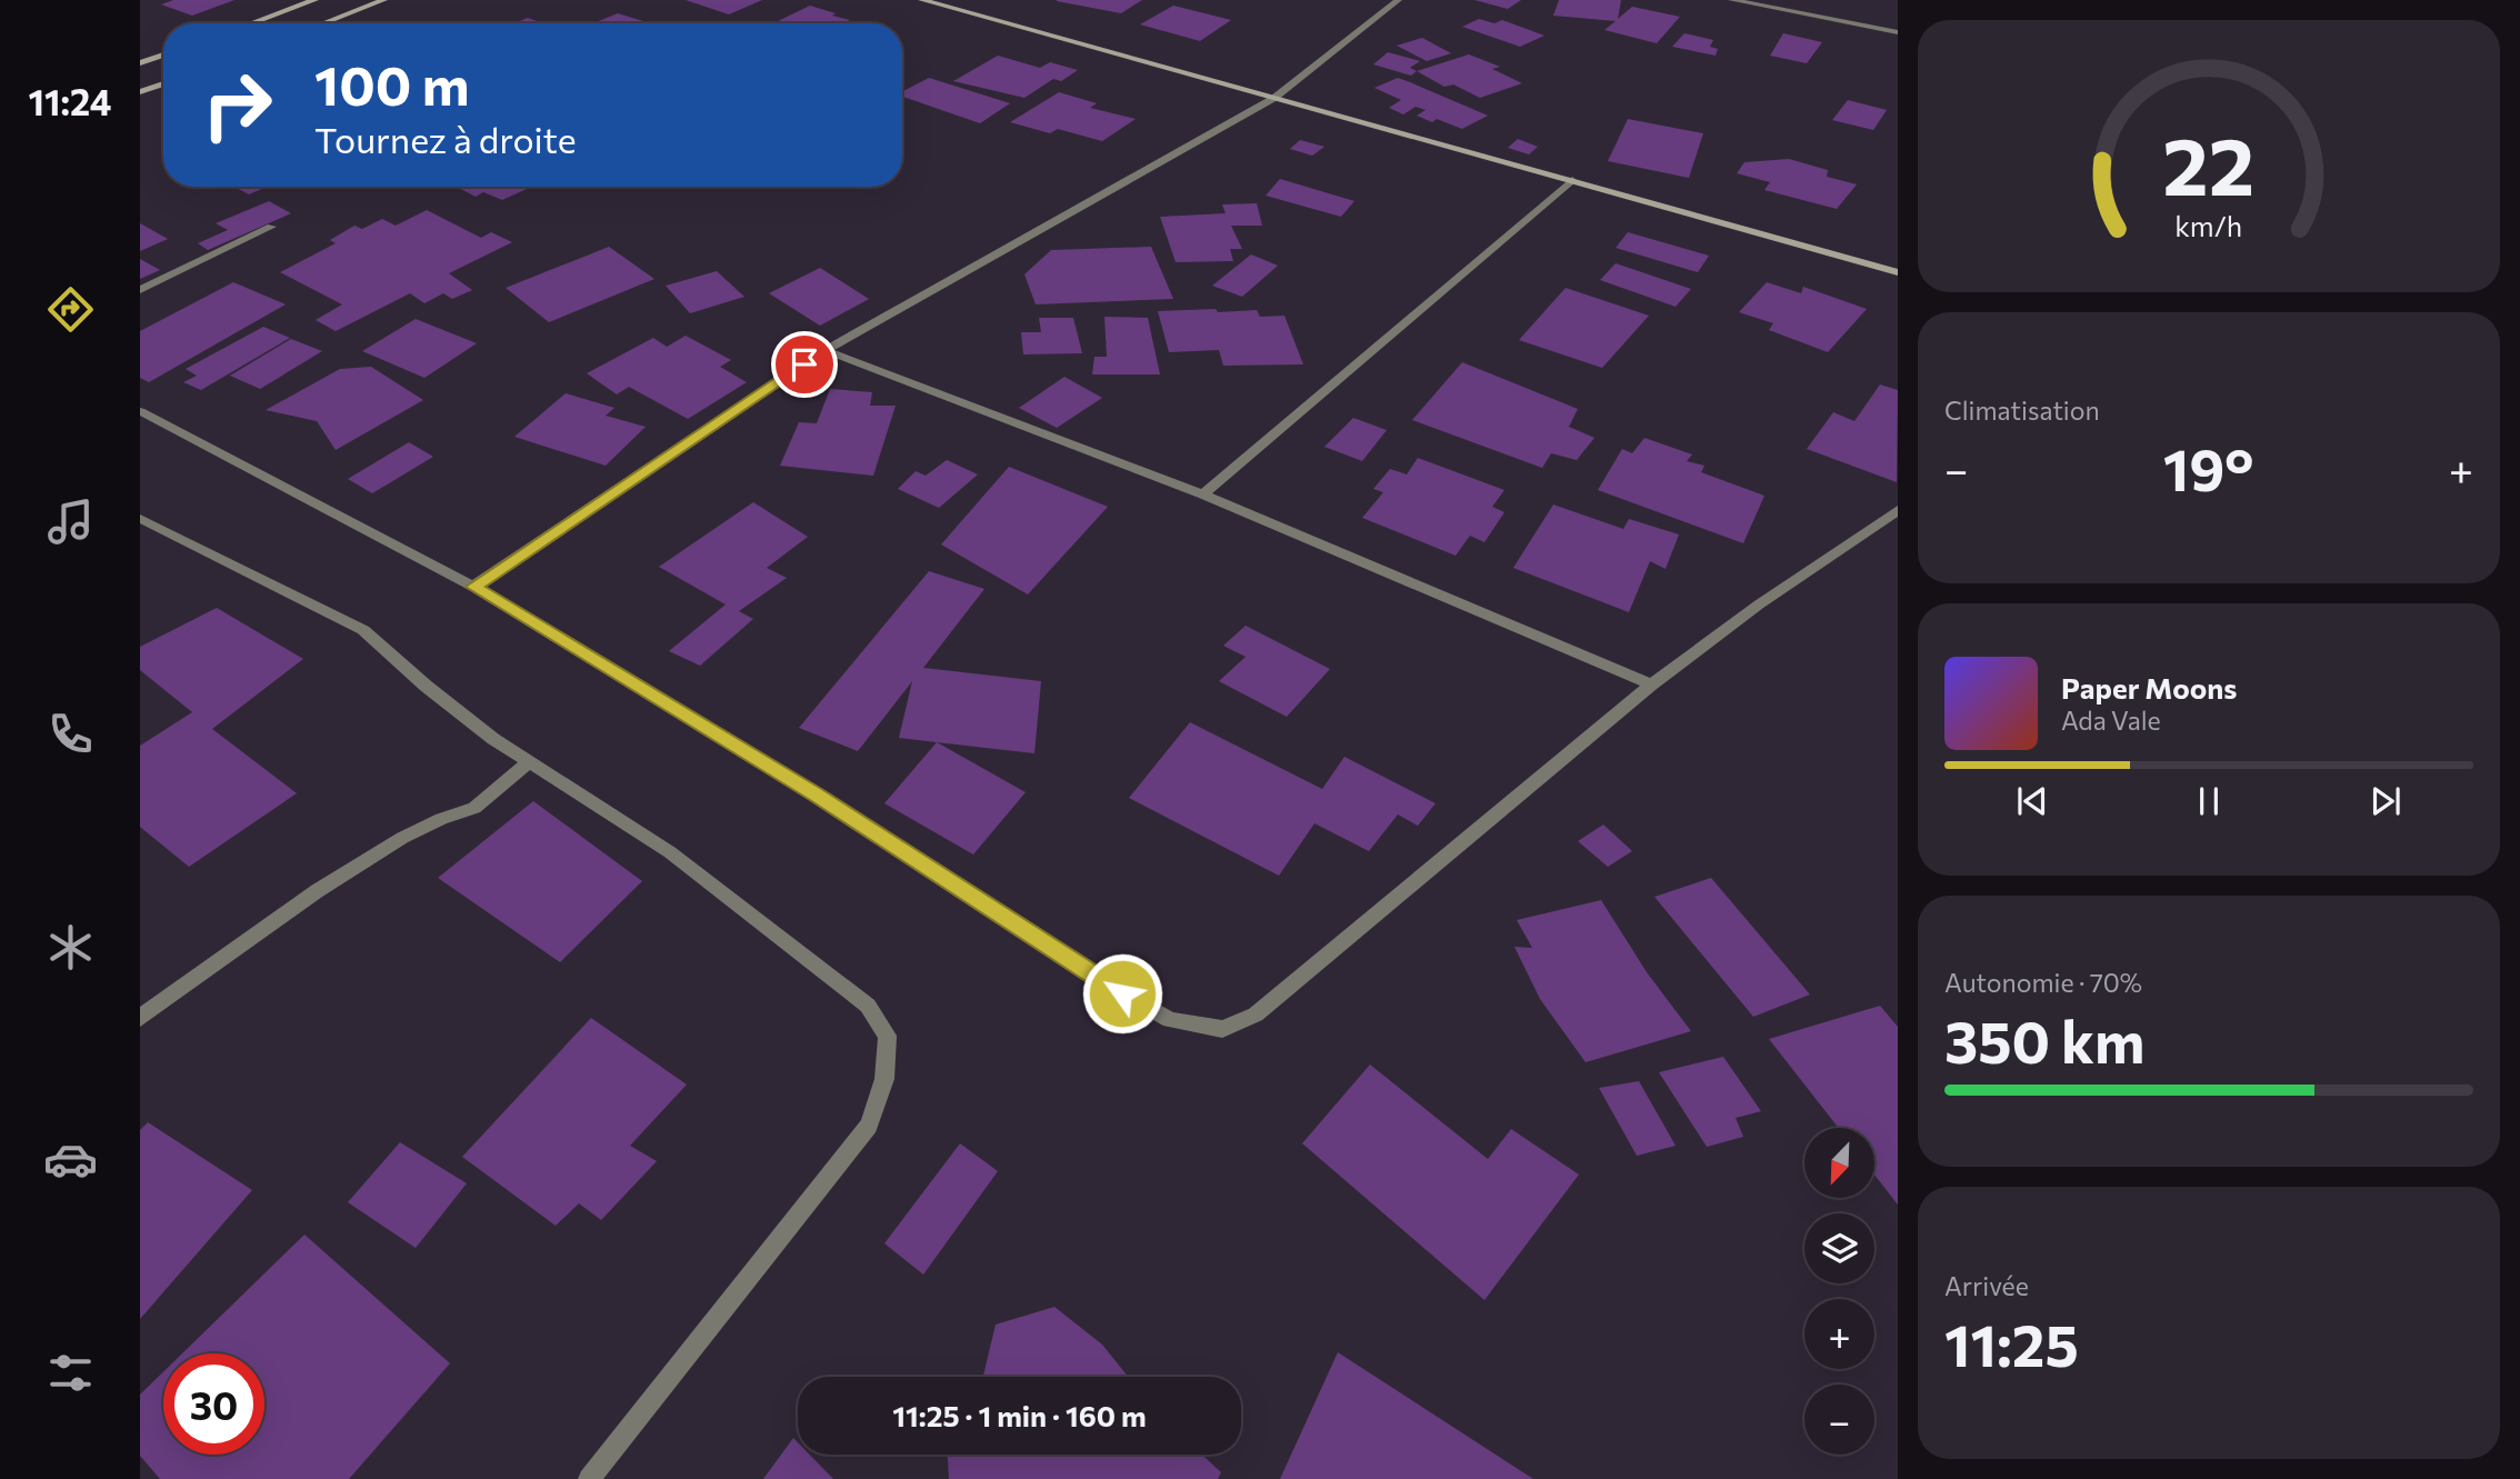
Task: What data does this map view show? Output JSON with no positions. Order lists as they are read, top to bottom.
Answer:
{
  "north": "bottom left",
  "page": {
    "tabs": "11:24",
    "turn": ["100 m", "Tournez à droite"],
    "tile": [
      "Climatisation",
      ["Autonomie · 70%", "350 km"],
      ["Arrivée", "11:25"]
    ],
    "heat": ["−", "19°", "+"],
    "song": ["Paper Moons", "Ada Vale"],
    "map_buttons": ["+", "−"],
    "limit": "30",
    "trip": "11:25 · 1 min · 160 m",
    "gauge": ["22", "km/h"]
  }
}
